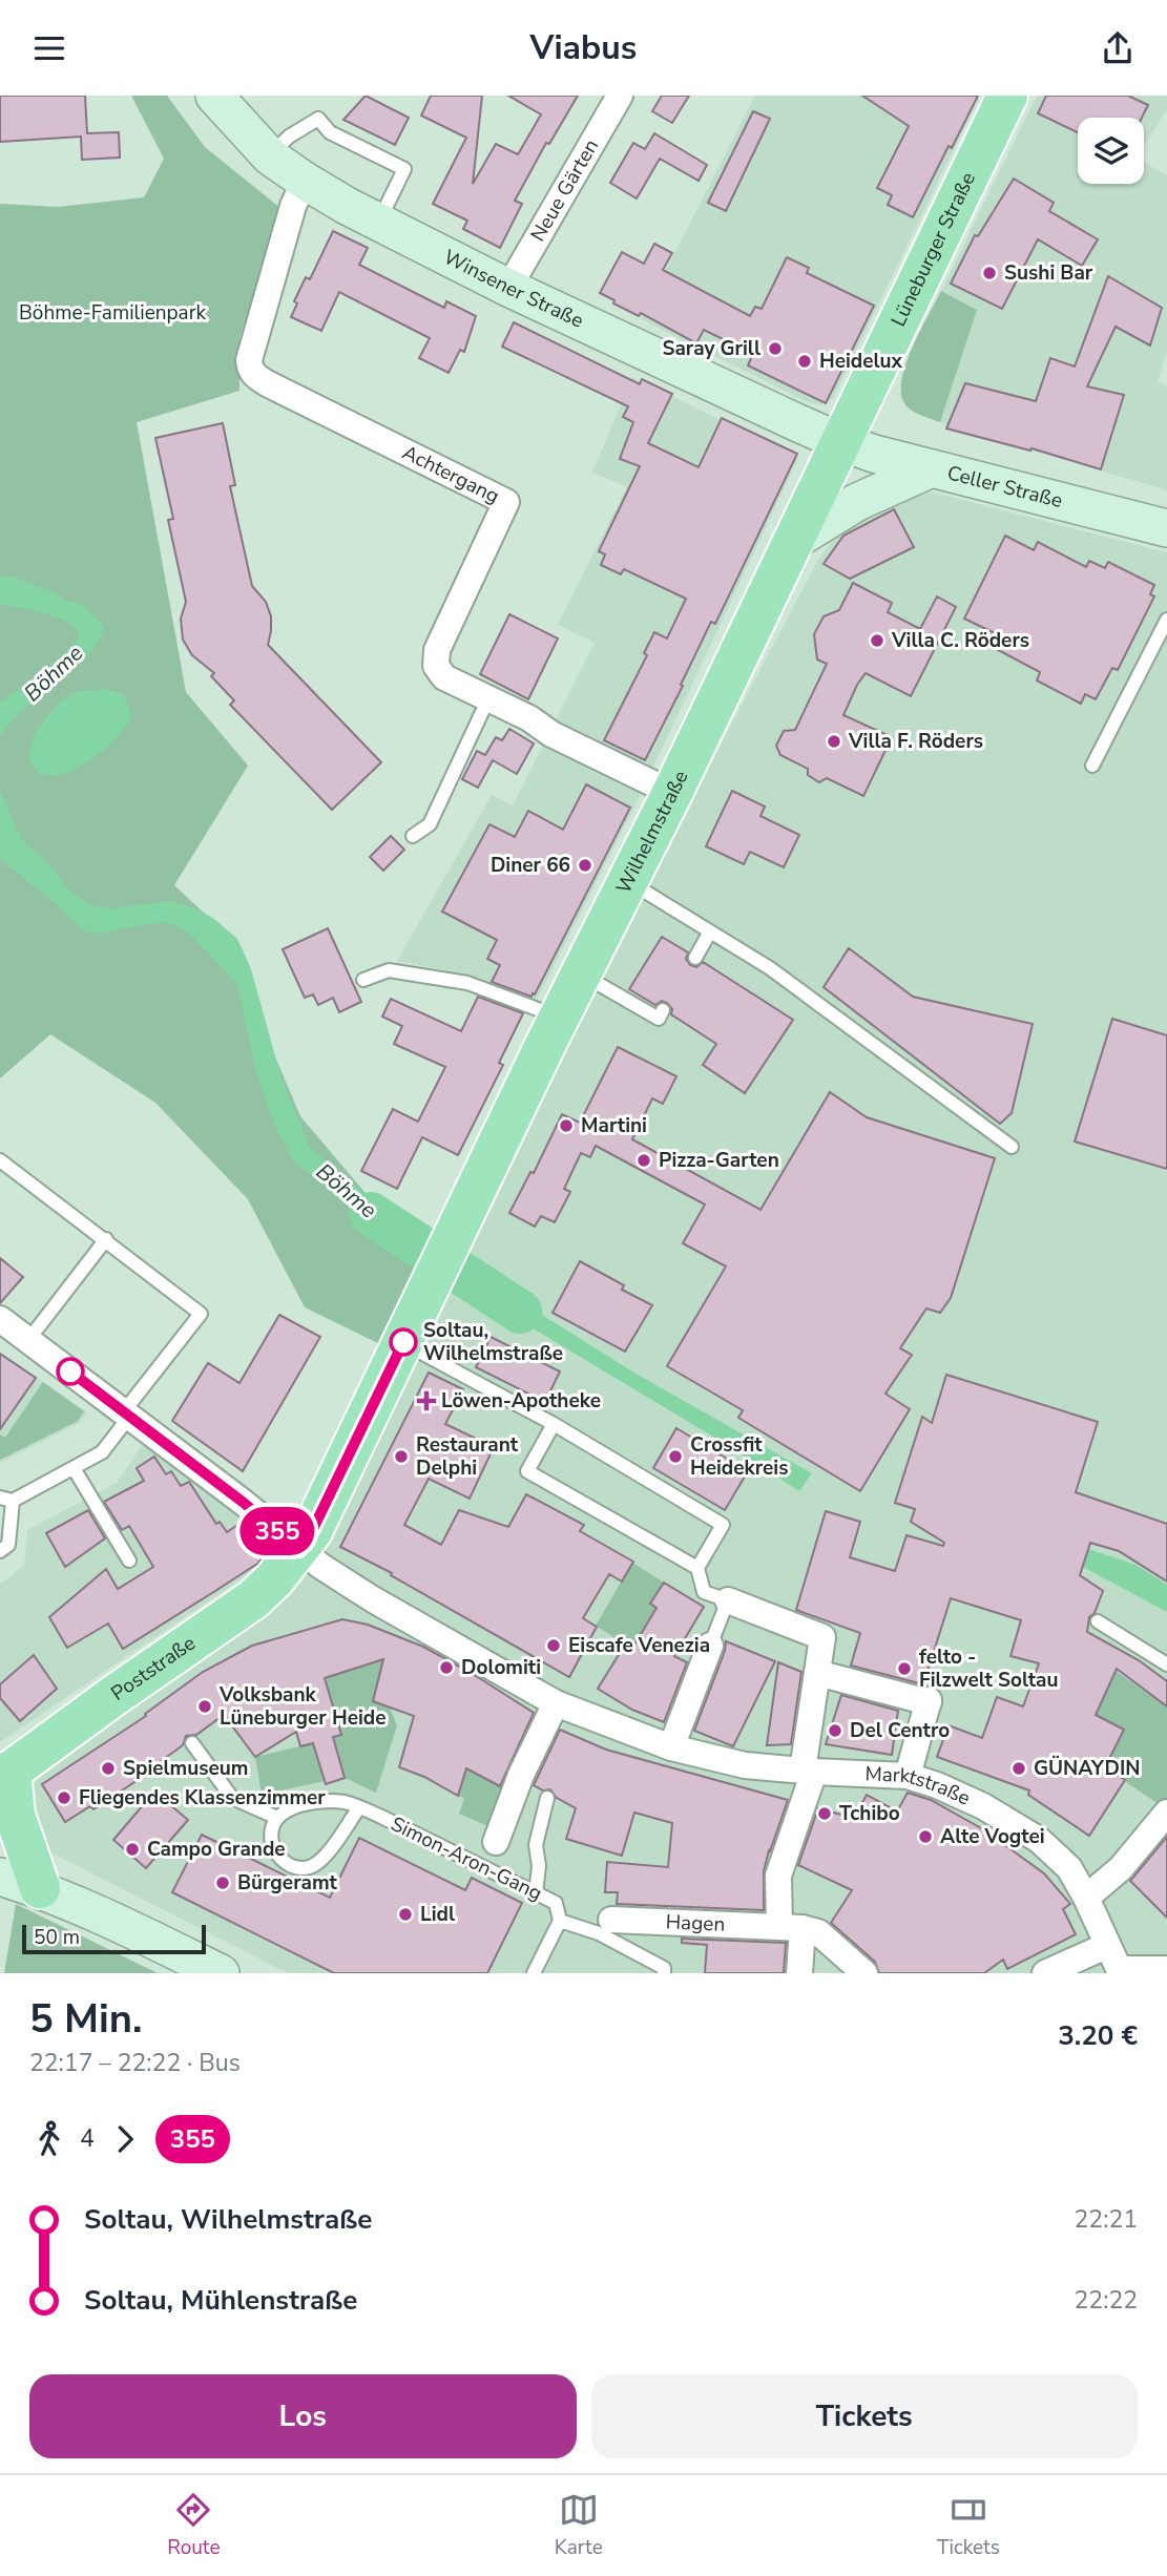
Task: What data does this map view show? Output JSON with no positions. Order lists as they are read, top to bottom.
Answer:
{
  "streets": {
    "main road": [
      "Lüneburger Straße",
      "Winsener Straße",
      "Celler Straße",
      "Wilhelmstraße",
      "Poststraße"
    ],
    "street": [
      "Neue Gärten",
      "Achtergang",
      "Marktstraße",
      "Hagen"
    ],
    "lane": ["Simon-Aron-Gang"]
  },
  "crossings": [
    ["Neue Gärten", "Winsener Straße"],
    ["Lüneburger Straße", "Winsener Straße"],
    ["Lüneburger Straße", "Celler Straße"],
    ["Lüneburger Straße", "Wilhelmstraße"],
    ["Winsener Straße", "Achtergang"],
    ["Winsener Straße", "Celler Straße"],
    ["Winsener Straße", "Wilhelmstraße"],
    ["Achtergang", "Wilhelmstraße"],
    ["Celler Straße", "Wilhelmstraße"],
    ["Poststraße", "Marktstraße"]
  ],
  "water": ["Böhme"],
  "parks": ["Böhme-Familienpark"],
  "places": {
    "other": [
      "Sushi Bar",
      "Saray Grill",
      "Heidelux",
      "Villa C. Röders",
      "Villa F. Röders",
      "Diner 66",
      "Martini",
      "Pizza-Garten",
      "Soltau, Wilhelmstraße",
      "Restaurant Delphi",
      "Crossfit Heidekreis",
      "Eiscafe Venezia",
      "Dolomiti",
      "felto - Filzwelt Soltau",
      "Volksbank Lüneburger Heide",
      "Del Centro",
      "Spielmuseum",
      "GÜNAYDIN",
      "Fliegendes Klassenzimmer",
      "Tchibo",
      "Alte Vogtei",
      "Campo Grande",
      "Bürgeramt",
      "Lidl"
    ],
    "health": ["Löwen-Apotheke"]
  },
  "lines": ["bus line 355"],
  "scale_bar": "50 m",
  "page": {
    "header": "Viabus",
    "on_map": "355",
    "scale": "50 m",
    "heading": ["5 Min.", "22:17 – 22:22 · Bus", "3.20 €"],
    "legs": ["4", "355"],
    "list": [
      {
        "name": "Soltau, Wilhelmstraße",
        "value": "22:21"
      },
      {
        "name": "Soltau, Mühlenstraße",
        "value": "22:22"
      }
    ],
    "buttons": ["Los", "Tickets"],
    "tabs": ["Route", "Karte", "Tickets"]
  }
}
